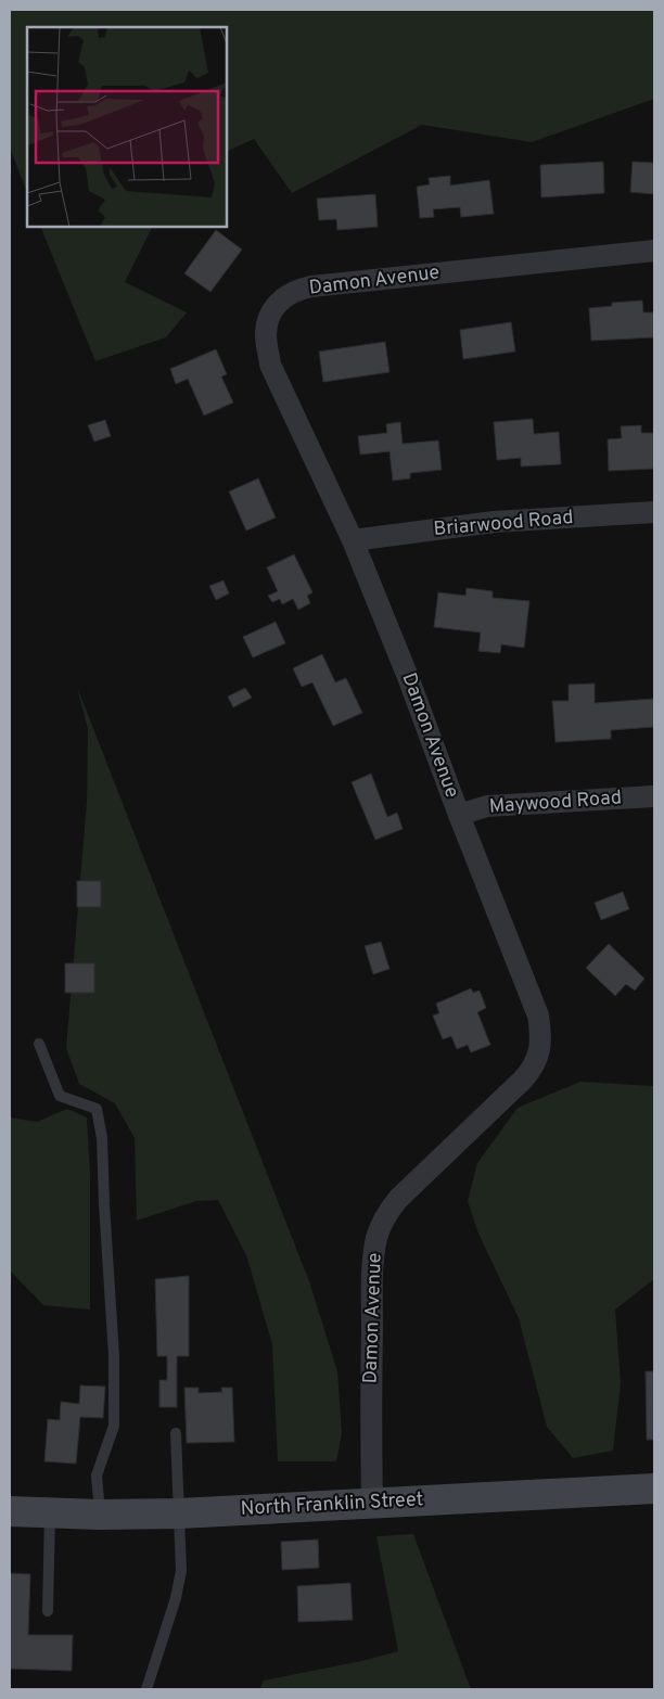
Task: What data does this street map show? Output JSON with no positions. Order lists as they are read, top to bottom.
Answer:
{
  "streets": {
    "main road": ["North Franklin Street"],
    "street": ["Damon Avenue", "Briarwood Road", "Maywood Road"]
  },
  "crossings": [
    ["Damon Avenue", "Briarwood Road"],
    ["Damon Avenue", "Maywood Road"],
    ["Damon Avenue", "North Franklin Street"]
  ]
}
